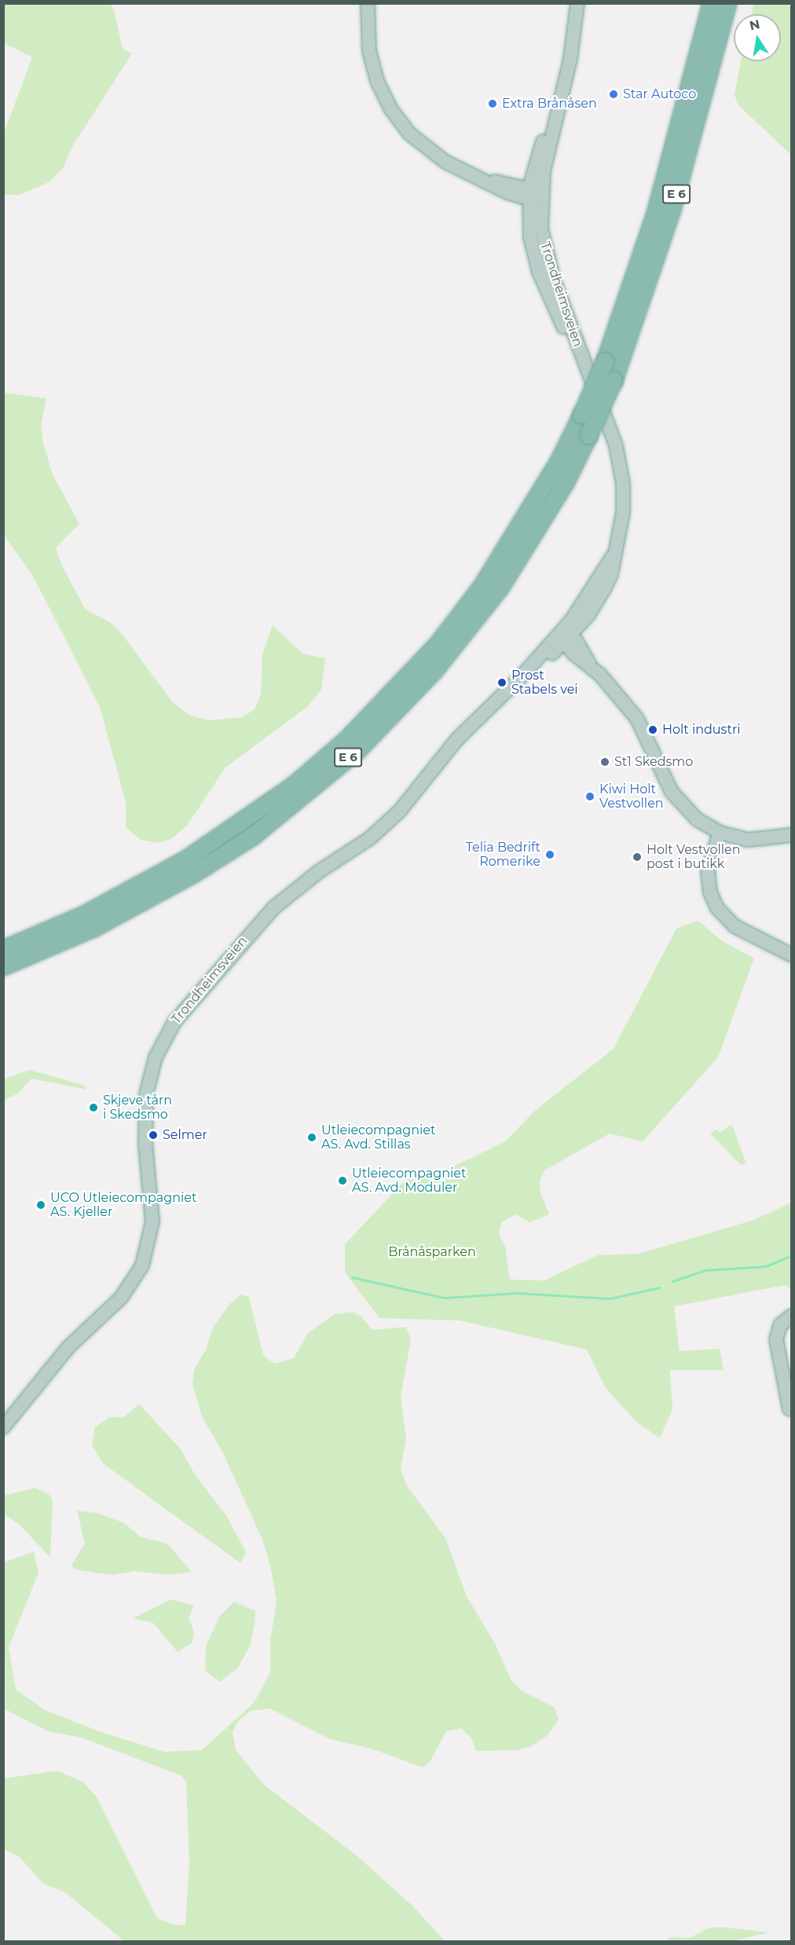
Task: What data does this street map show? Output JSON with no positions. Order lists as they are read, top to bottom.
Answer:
{
  "streets": {
    "highway": ["E 6"],
    "main road": ["Trondheimsveien"]
  },
  "parks": ["Brånåsparken"],
  "places": [
    "Star Autoco",
    "Extra Brånåsen",
    "Prost Stabels vei",
    "Holt industri",
    "St1 Skedsmo",
    "Kiwi Holt Vestvollen",
    "Telia Bedrift Romerike",
    "Holt Vestvollen post i butikk",
    "Skjeve tårn i Skedsmo",
    "Selmer",
    "Utleiecompagniet AS. Avd. Stillas",
    "Utleiecompagniet AS. Avd. Moduler",
    "UCO Utleiecompagniet AS. Kjeller"
  ],
  "north": "top"
}
